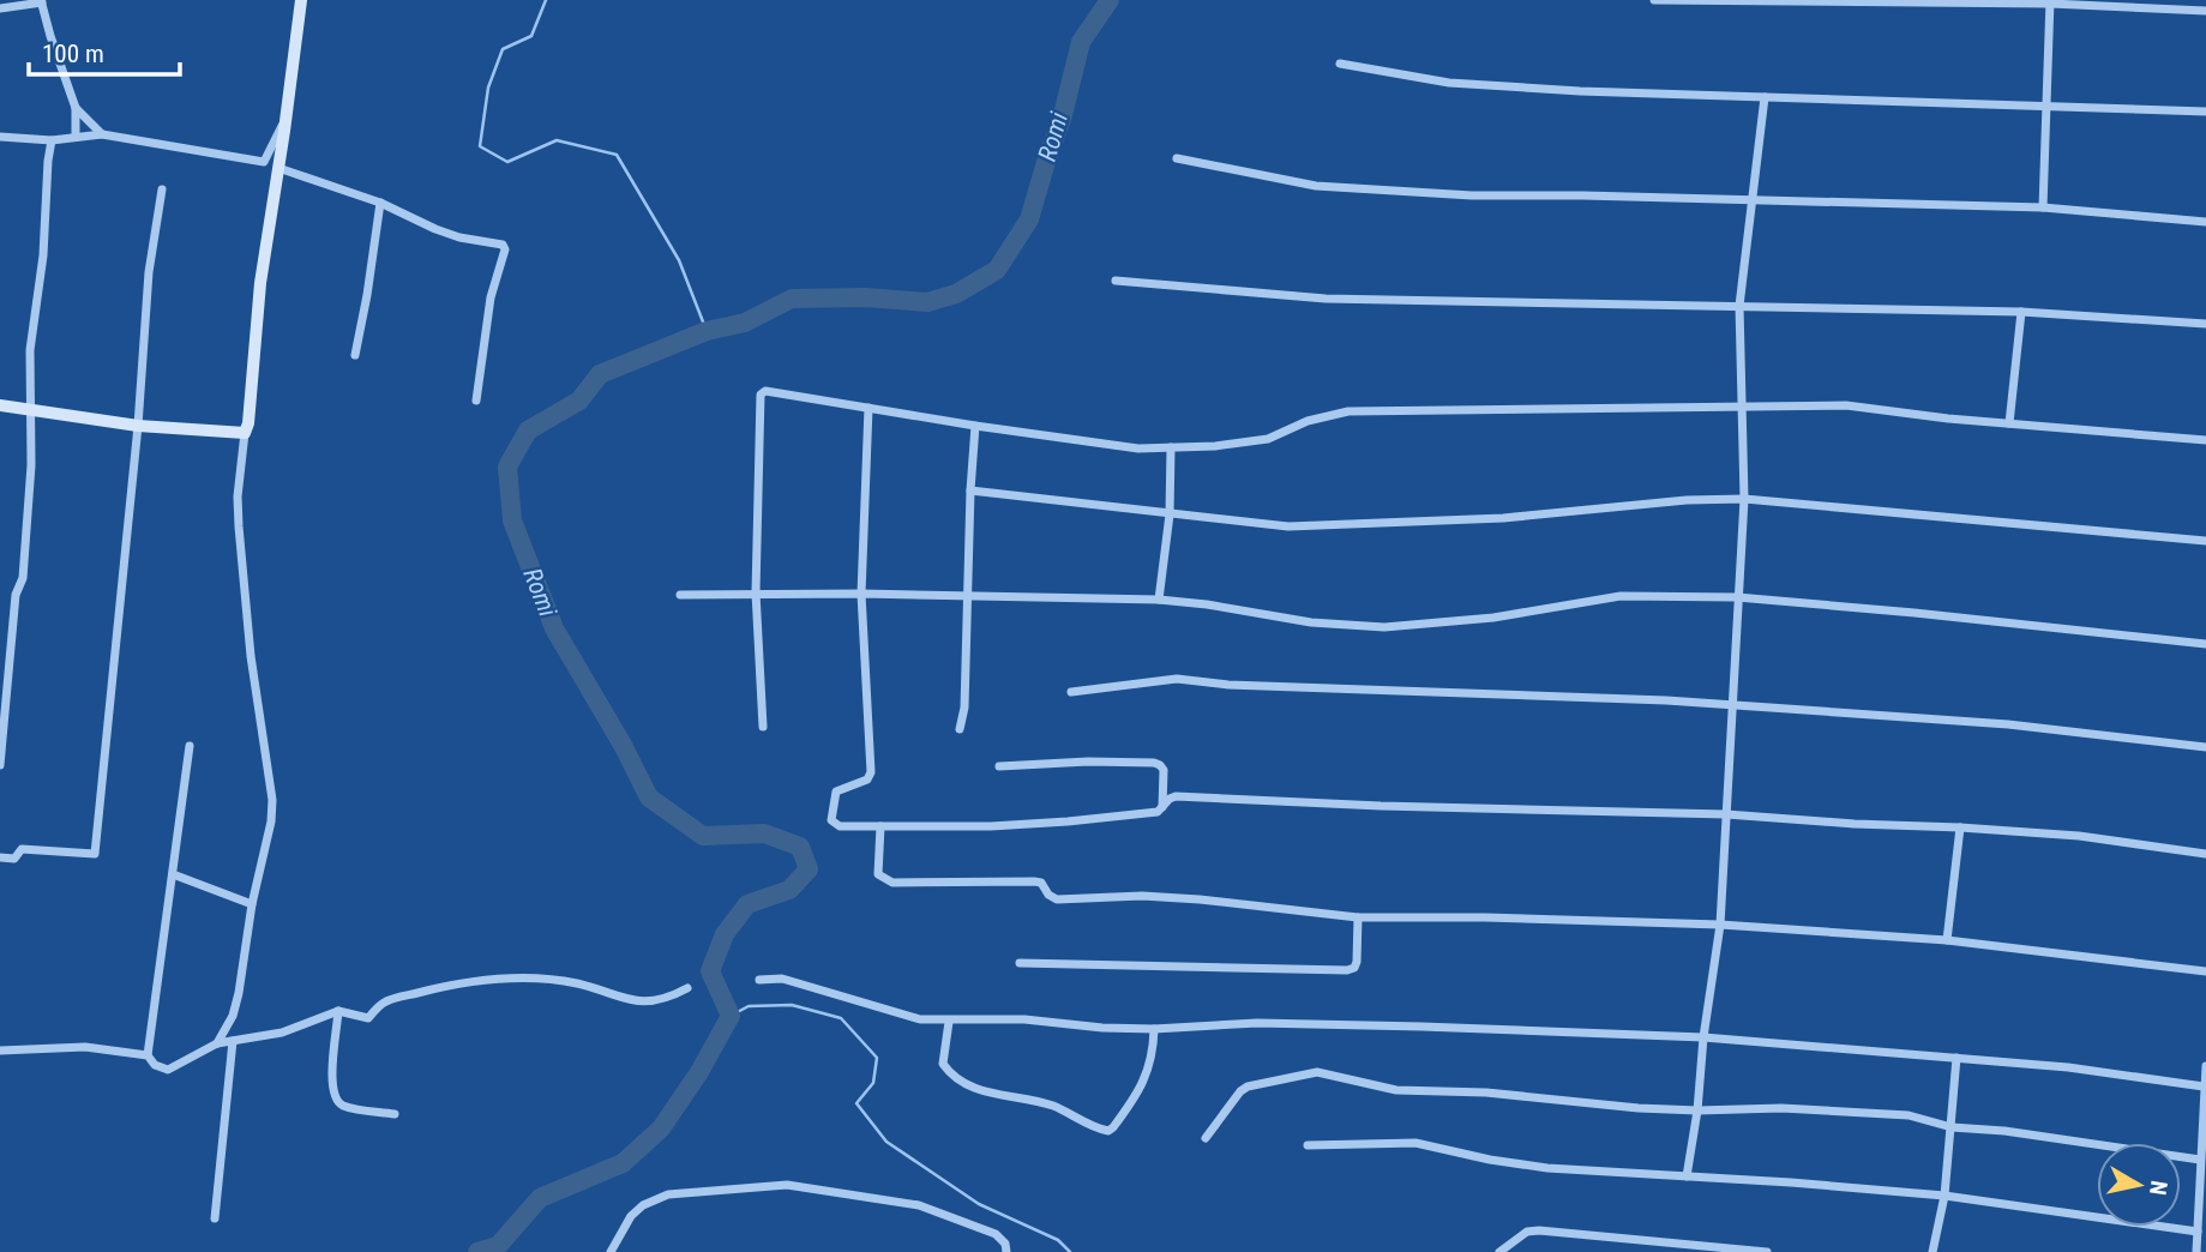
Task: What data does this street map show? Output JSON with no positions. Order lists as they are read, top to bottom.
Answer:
{
  "water": ["Romi"],
  "scale_bar": "100 m",
  "north": "right"
}
